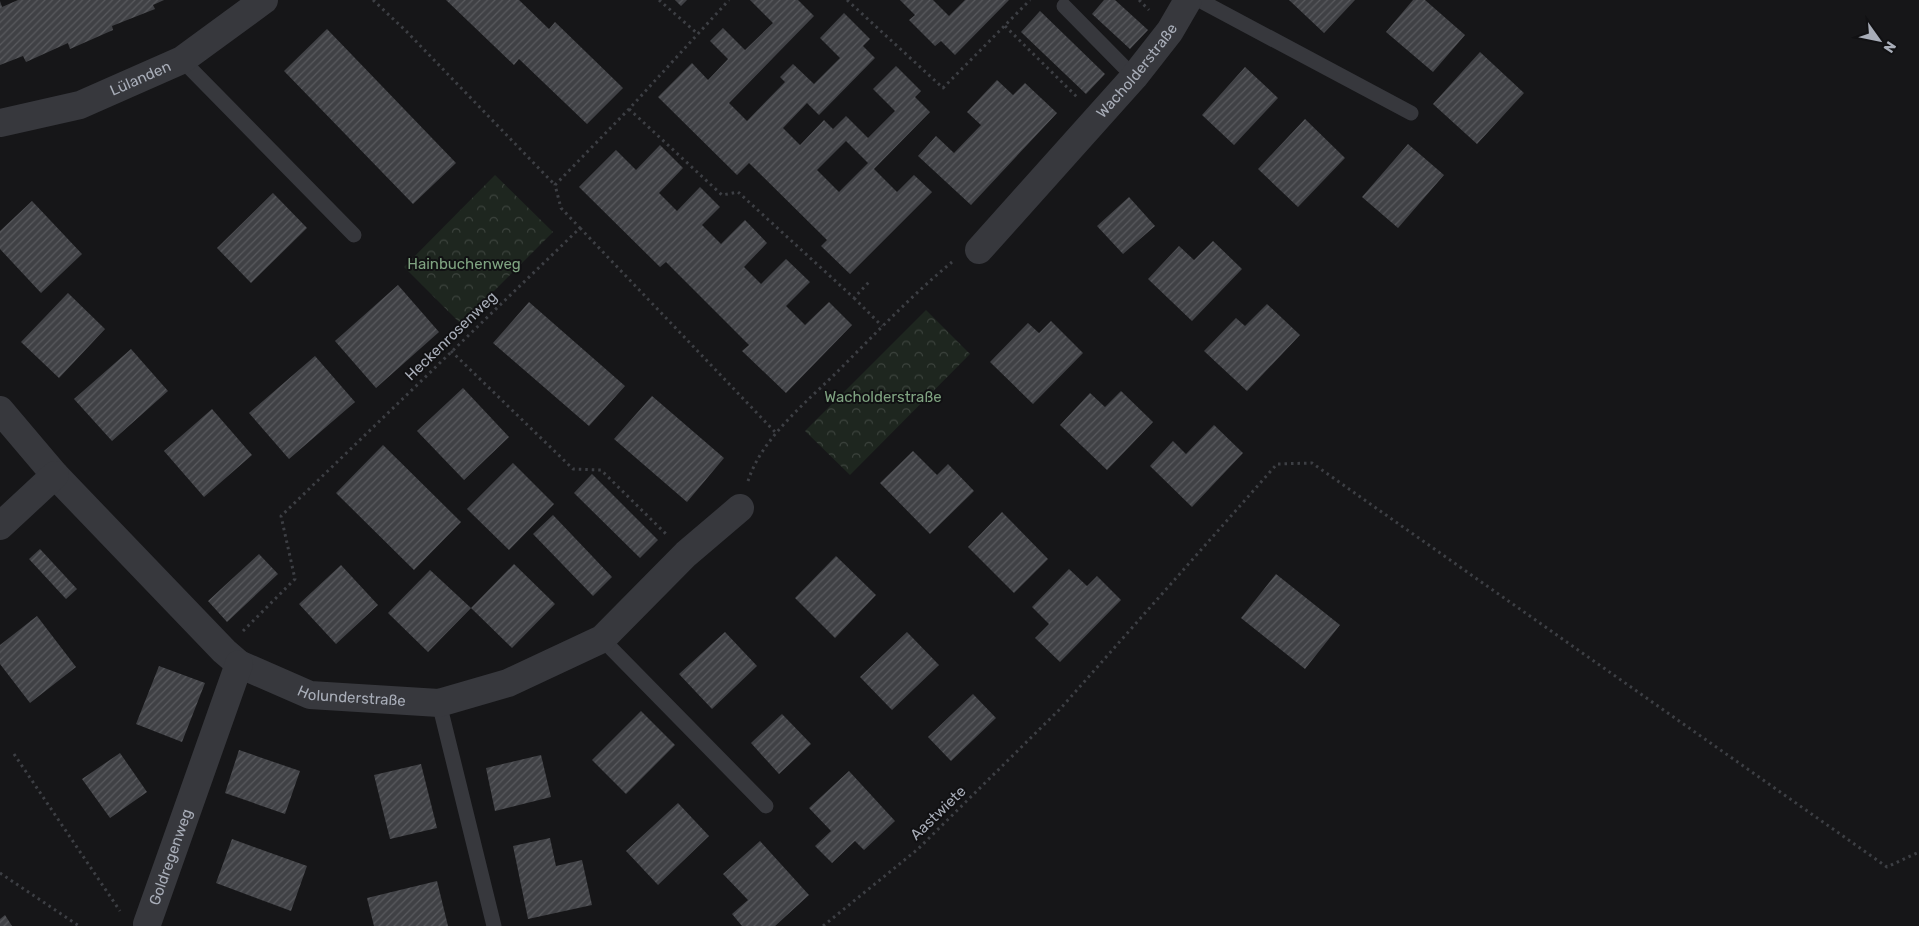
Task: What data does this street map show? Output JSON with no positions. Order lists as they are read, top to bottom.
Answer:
{
  "streets": {
    "street": [
      "Wacholderstraße",
      "Lülanden",
      "Holunderstraße",
      "Goldregenweg"
    ],
    "path": ["Heckenrosenweg", "Aastwiete"]
  },
  "crossings": [
    ["Heckenrosenweg", "Holunderstraße"],
    ["Heckenrosenweg", "Goldregenweg"],
    ["Holunderstraße", "Goldregenweg"]
  ],
  "parks": ["Hainbuchenweg", "Wacholderstraße"],
  "north": "bottom right"
}
